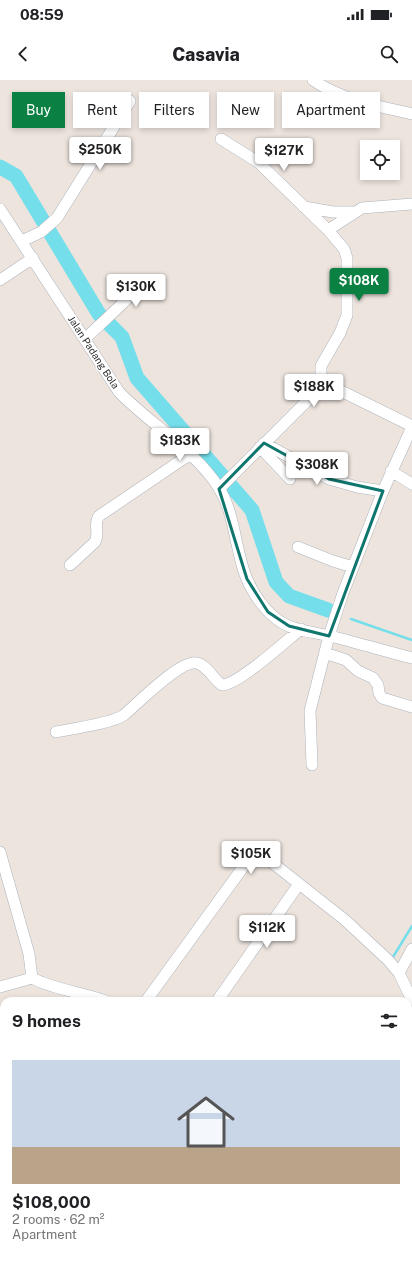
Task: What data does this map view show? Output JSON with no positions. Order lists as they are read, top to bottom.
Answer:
{
  "streets": {
    "street": ["Jalan Padang Bola"]
  },
  "page": {
    "status": "08:59",
    "header": "Casavia",
    "chip": [
      "Buy",
      "Rent",
      "Filters",
      "New",
      "Apartment"
    ],
    "price": [
      "$250K",
      "$127K",
      "$108K",
      "$130K",
      "$188K",
      "$183K",
      "$308K",
      "$105K",
      "$112K"
    ],
    "heading": "9 homes",
    "list": [
      {
        "name": "$108,000",
        "note": "2 rooms · 62 m² · Apartment"
      }
    ]
  }
}
